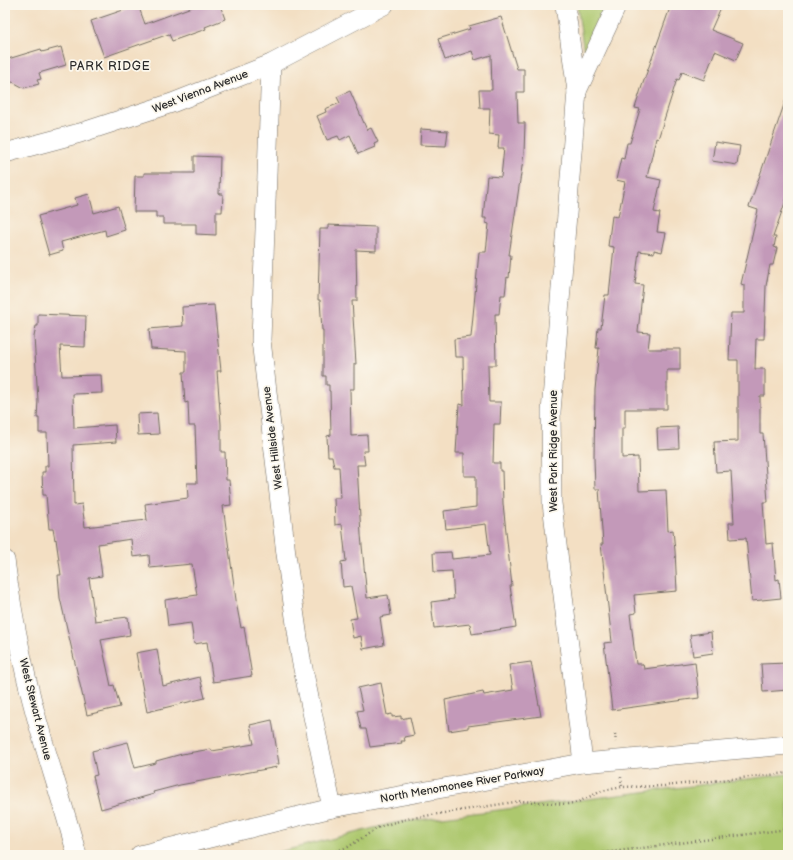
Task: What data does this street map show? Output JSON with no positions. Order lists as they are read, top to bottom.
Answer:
{
  "streets": {
    "street": [
      "West Vienna Avenue",
      "West Hillside Avenue",
      "West Park Ridge Avenue",
      "West Stewart Avenue",
      "North Menomonee River Parkway"
    ]
  },
  "crossings": [
    ["West Vienna Avenue", "West Hillside Avenue"],
    ["West Hillside Avenue", "North Menomonee River Parkway"],
    ["West Park Ridge Avenue", "North Menomonee River Parkway"]
  ],
  "districts": ["PARK RIDGE"]
}
